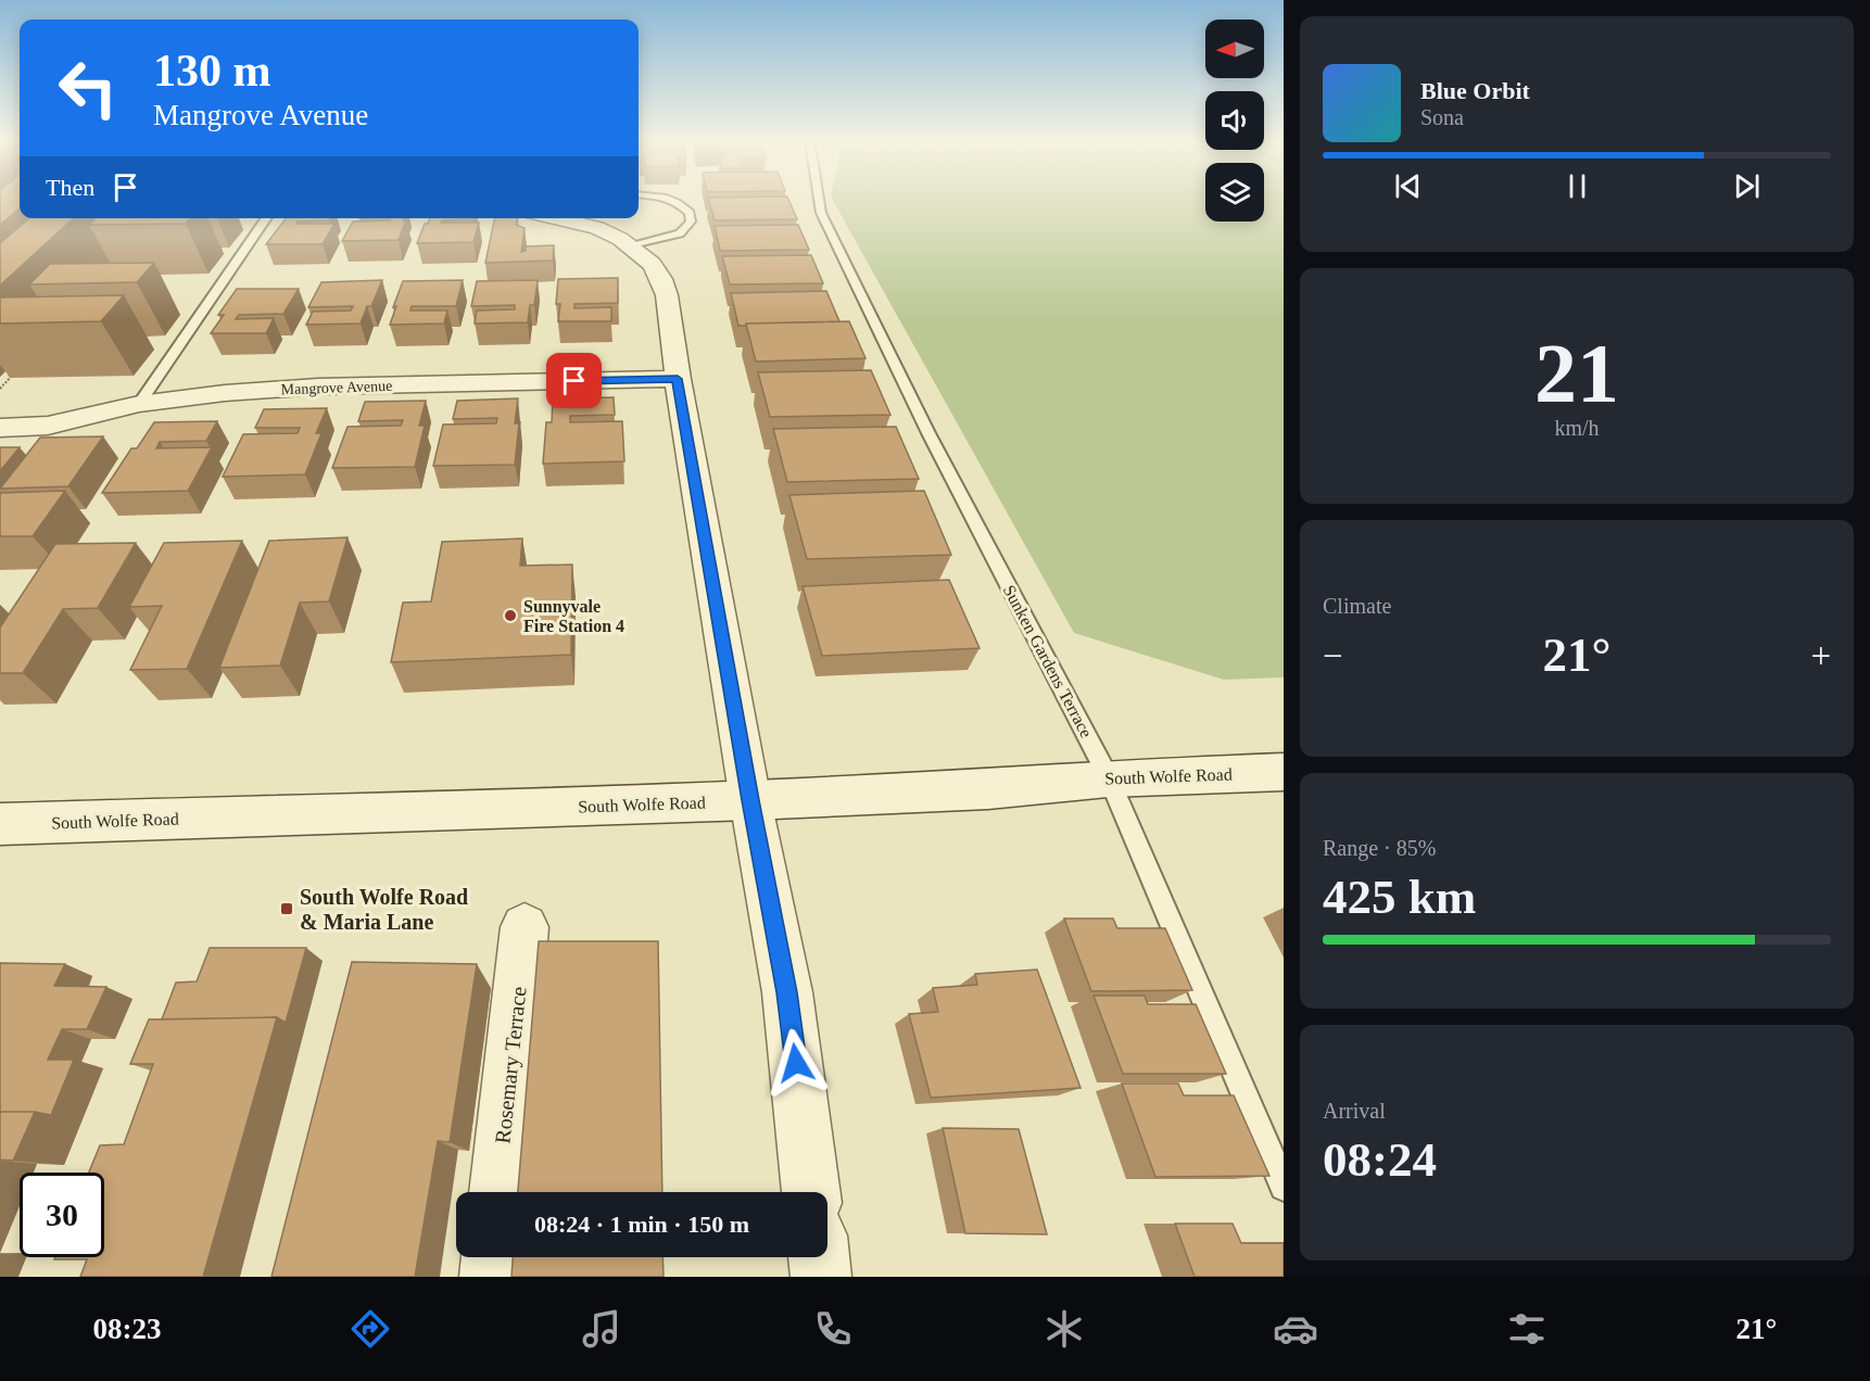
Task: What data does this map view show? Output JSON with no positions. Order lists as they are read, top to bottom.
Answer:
{
  "streets": {
    "street": ["Mangrove Avenue", "South Wolfe Road", "Rosemary Terrace"],
    "lane": ["Sunken Gardens Terrace"]
  },
  "crossings": [
    ["Sunken Gardens Terrace", "South Wolfe Road"]
  ],
  "places": {
    "other": ["Sunnyvale Fire Station 4"],
    "transit": ["South Wolfe Road & Maria Lane"]
  },
  "north": "left",
  "page": {
    "turn": ["130 m", "Mangrove Avenue"],
    "song": ["Blue Orbit", "Sona"],
    "then": "Then",
    "tile": [
      ["21", "km/h"],
      "Climate",
      ["Range · 85%", "425 km"],
      ["Arrival", "08:24"]
    ],
    "heat": ["−", "21°", "+"],
    "limit": "30",
    "trip": "08:24 · 1 min · 150 m",
    "tabs": ["08:23", "21°"]
  }
}
